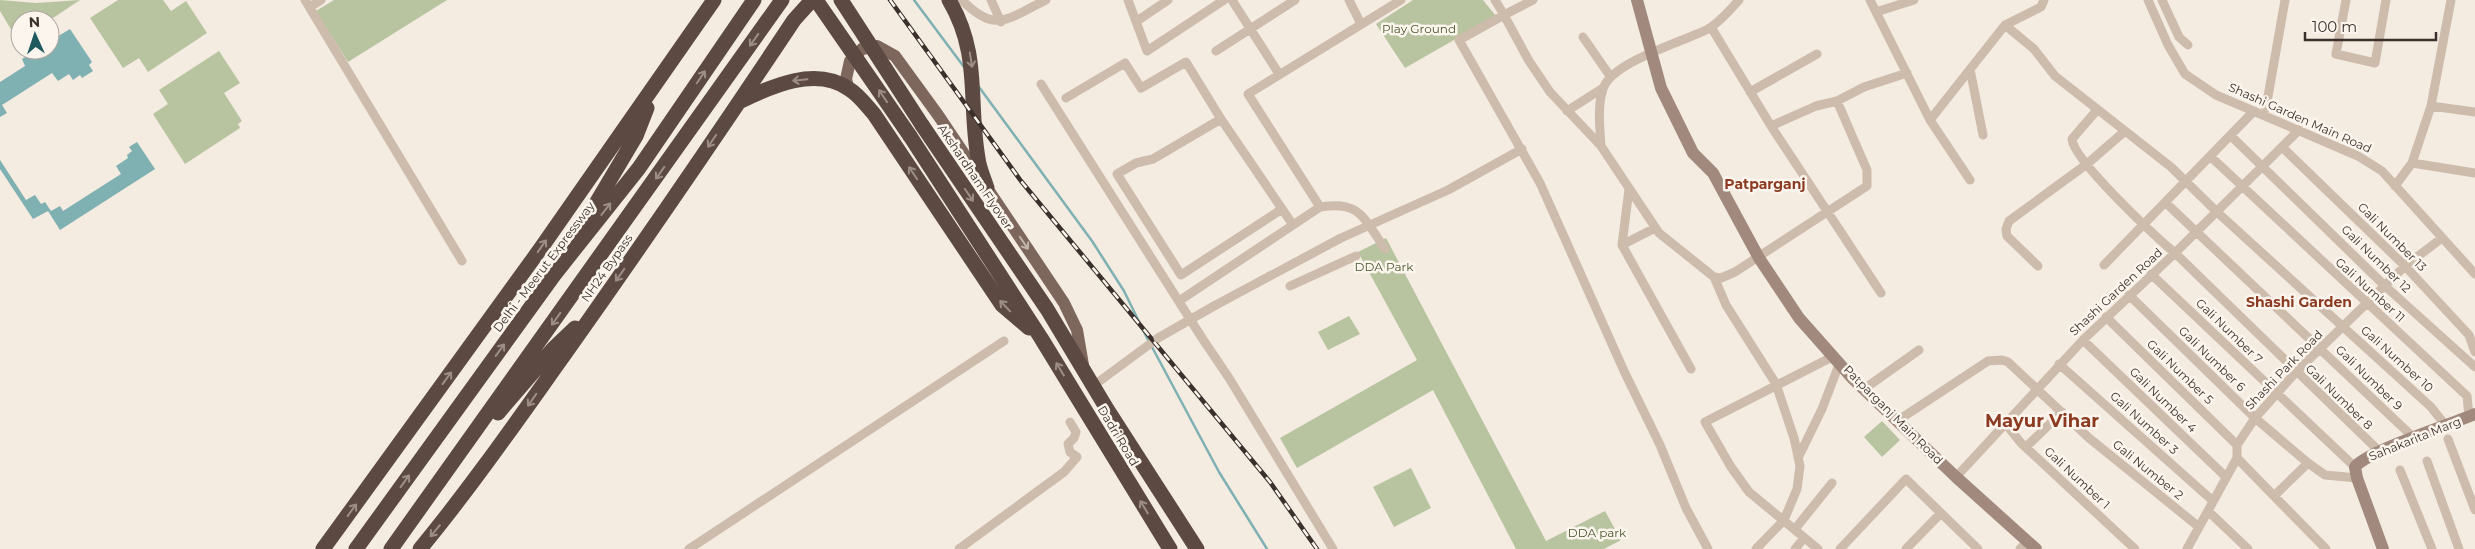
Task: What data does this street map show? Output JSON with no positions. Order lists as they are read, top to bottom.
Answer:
{
  "streets": {
    "highway": [
      "Akshardham Flyover",
      "Delhi - Meerut Expressway",
      "NH24 Bypass",
      "Dadri Road"
    ],
    "street": [
      "Shashi Garden Main Road",
      "Gali Number 13",
      "Gali Number 12",
      "Gali Number 11",
      "Shashi Garden Road",
      "Gali Number 7",
      "Gali Number 6",
      "Gali Number 10",
      "Shashi Park Road",
      "Gali Number 5",
      "Gali Number 9",
      "Gali Number 8",
      "Gali Number 4",
      "Patparganj Main Road",
      "Gali Number 3",
      "Sahakarita Marg",
      "Gali Number 2",
      "Gali Number 1"
    ]
  },
  "crossings": [
    ["Shashi Garden Main Road", "Shashi Garden Road"],
    ["Shashi Garden Main Road", "Shashi Park Road"],
    ["Akshardham Flyover", "Dadri Road"],
    ["Gali Number 13", "Shashi Garden Road"],
    ["Gali Number 13", "Shashi Park Road"],
    ["Gali Number 12", "Shashi Garden Road"],
    ["Gali Number 12", "Shashi Park Road"],
    ["Gali Number 11", "Shashi Garden Road"],
    ["Gali Number 11", "Shashi Park Road"],
    ["Gali Number 11", "Sahakarita Marg"],
    ["Shashi Garden Road", "Gali Number 7"],
    ["Shashi Garden Road", "Gali Number 6"],
    ["Shashi Garden Road", "Gali Number 10"],
    ["Shashi Garden Road", "Gali Number 5"],
    ["Shashi Garden Road", "Gali Number 9"],
    ["Shashi Garden Road", "Gali Number 8"],
    ["Shashi Garden Road", "Gali Number 4"],
    ["Shashi Garden Road", "Patparganj Main Road"],
    ["Shashi Garden Road", "Gali Number 3"],
    ["Shashi Garden Road", "Gali Number 2"],
    ["Shashi Garden Road", "Gali Number 1"],
    ["Gali Number 7", "Gali Number 6"],
    ["Gali Number 7", "Shashi Park Road"],
    ["Gali Number 7", "Sahakarita Marg"],
    ["Gali Number 6", "Shashi Park Road"],
    ["Gali Number 6", "Sahakarita Marg"],
    ["Gali Number 10", "Shashi Park Road"],
    ["Gali Number 10", "Gali Number 8"],
    ["Gali Number 10", "Sahakarita Marg"],
    ["Shashi Park Road", "Gali Number 5"],
    ["Shashi Park Road", "Gali Number 9"],
    ["Shashi Park Road", "Gali Number 8"],
    ["Gali Number 9", "Sahakarita Marg"],
    ["Gali Number 8", "Sahakarita Marg"],
    ["Patparganj Main Road", "Gali Number 2"]
  ],
  "districts": ["Patparganj", "Shashi Garden", "Mayur Vihar"],
  "parks": ["Play Ground", "DDA Park", "DDA park"],
  "scale_bar": "100 m",
  "north": "top"
}
